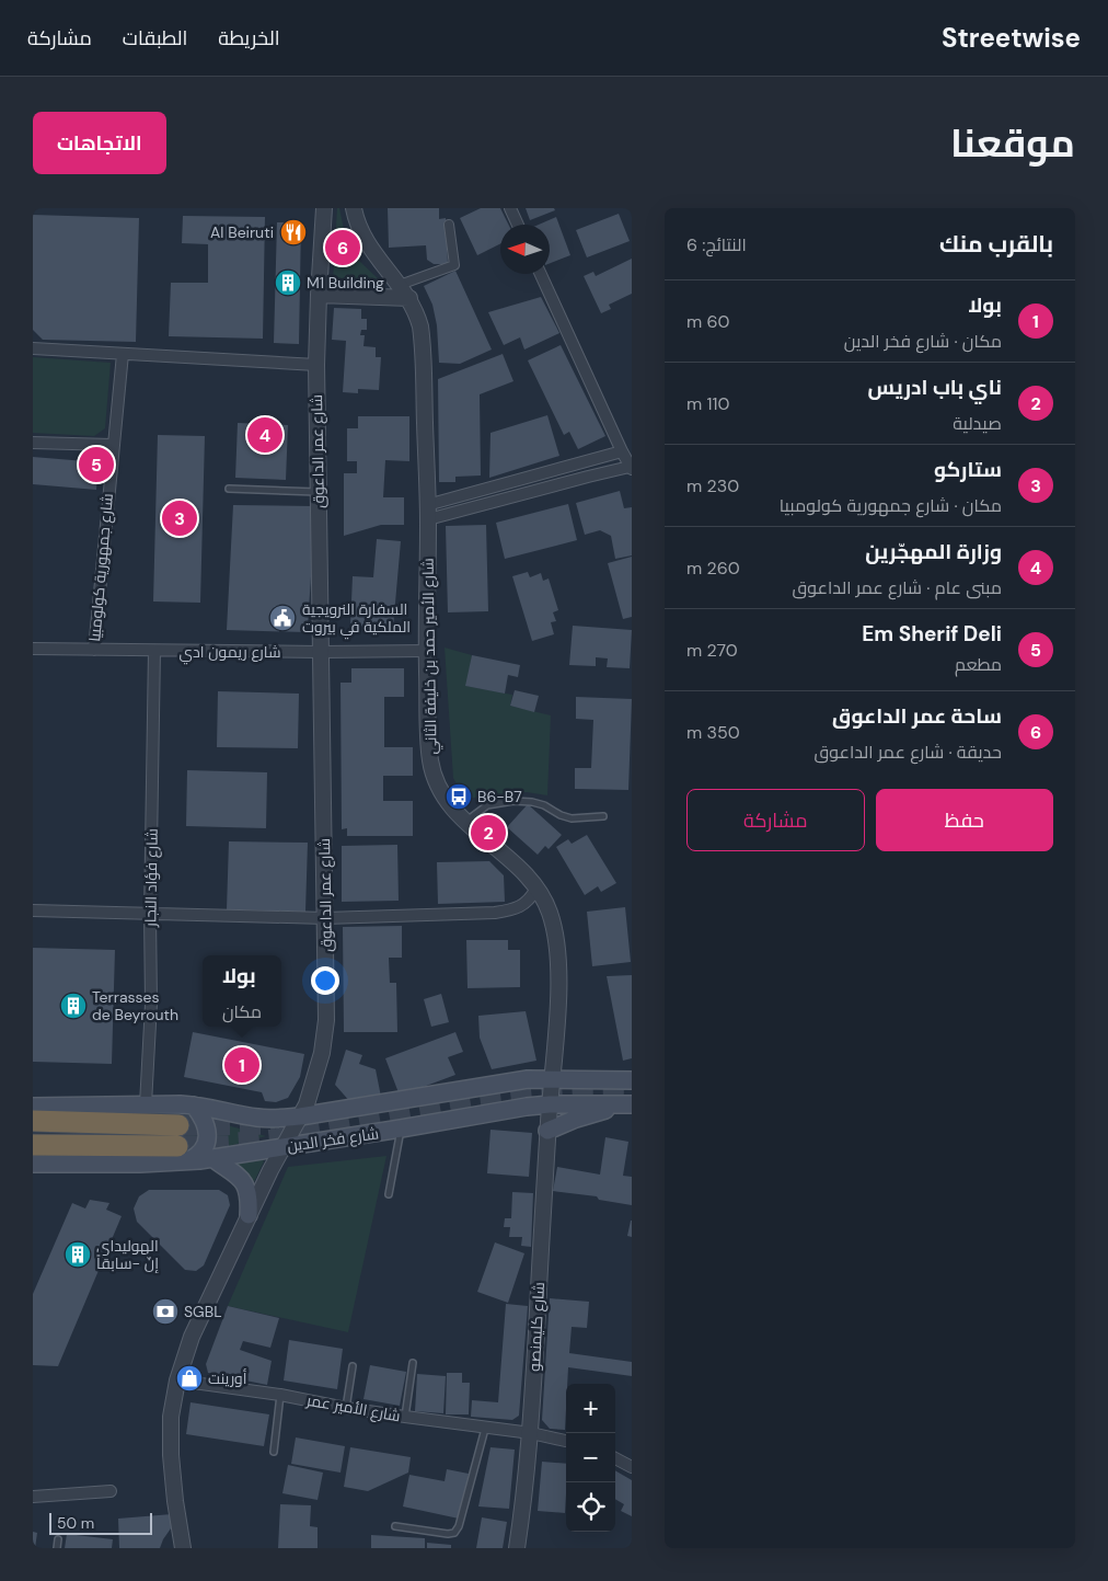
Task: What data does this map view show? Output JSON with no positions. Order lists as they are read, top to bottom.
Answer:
{
  "streets": {
    "main road": ["شارع فخر الدين"],
    "street": [
      "شارع عمر الداعوق",
      "شارع جمهورية كولومبيا",
      "شارع ريمون ادي",
      "شارع الأمير حمد بن خليفة الثاني",
      "شارع فؤاد النجار",
      "شارع كليمنصو",
      "شارع الأمير عمر"
    ]
  },
  "crossings": [
    ["شارع عمر الداعوق", "شارع ريمون ادي"],
    ["شارع عمر الداعوق", "شارع فخر الدين"],
    ["شارع عمر الداعوق", "شارع الأمير عمر"],
    ["شارع جمهورية كولومبيا", "شارع ريمون ادي"],
    ["شارع ريمون ادي", "شارع الأمير حمد بن خليفة الثاني"],
    ["شارع ريمون ادي", "شارع فؤاد النجار"],
    ["شارع الأمير حمد بن خليفة الثاني", "شارع فخر الدين"],
    ["شارع الأمير حمد بن خليفة الثاني", "شارع كليمنصو"],
    ["شارع فؤاد النجار", "شارع فخر الدين"],
    ["شارع فخر الدين", "شارع كليمنصو"],
    ["شارع كليمنصو", "شارع الأمير عمر"]
  ],
  "places": {
    "restaurant": ["Al Beiruti"],
    "building": ["M1 Building", "Terrasses de Beyrouth", "الهوليداي إنّ -سابقاً"],
    "public building": ["السفارة النرويجية الملكية في بيروت"],
    "bus stop": ["B6-B7"],
    "bank": ["SGBL"],
    "shop": ["أورينت"]
  },
  "scale_bar": "50 m",
  "north": "left",
  "page": {
    "header": "Streetwise",
    "nav": ["الخريطة", "الطبقات", "مشاركة"],
    "title": "موقعنا",
    "buttons": [
      "الاتجاهات",
      ["حفظ", "مشاركة"]
    ],
    "heading": ["بالقرب منك", "النتائج: 6"],
    "pins": [
      "6",
      "4",
      "5",
      "3",
      "2",
      "1"
    ],
    "list": [
      {
        "mark": "1",
        "name": "بولا",
        "note": "مكان · شارع فخر الدين",
        "value": "60 m"
      },
      {
        "mark": "2",
        "name": "ناي باب ادريس",
        "note": "صيدلية",
        "value": "110 m"
      },
      {
        "mark": "3",
        "name": "ستاركو",
        "note": "مكان · شارع جمهورية كولومبيا",
        "value": "230 m"
      },
      {
        "mark": "4",
        "name": "وزارة المهجّرين",
        "note": "مبنى عام · شارع عمر الداعوق",
        "value": "260 m"
      },
      {
        "mark": "5",
        "name": "Em Sherif Deli",
        "note": "مطعم",
        "value": "270 m"
      },
      {
        "mark": "6",
        "name": "ساحة عمر الداعوق",
        "note": "حديقة · شارع عمر الداعوق",
        "value": "350 m"
      }
    ],
    "popup": ["بولا", "مكان"],
    "map_buttons": ["+", "−"],
    "scale": "50 m"
  }
}
